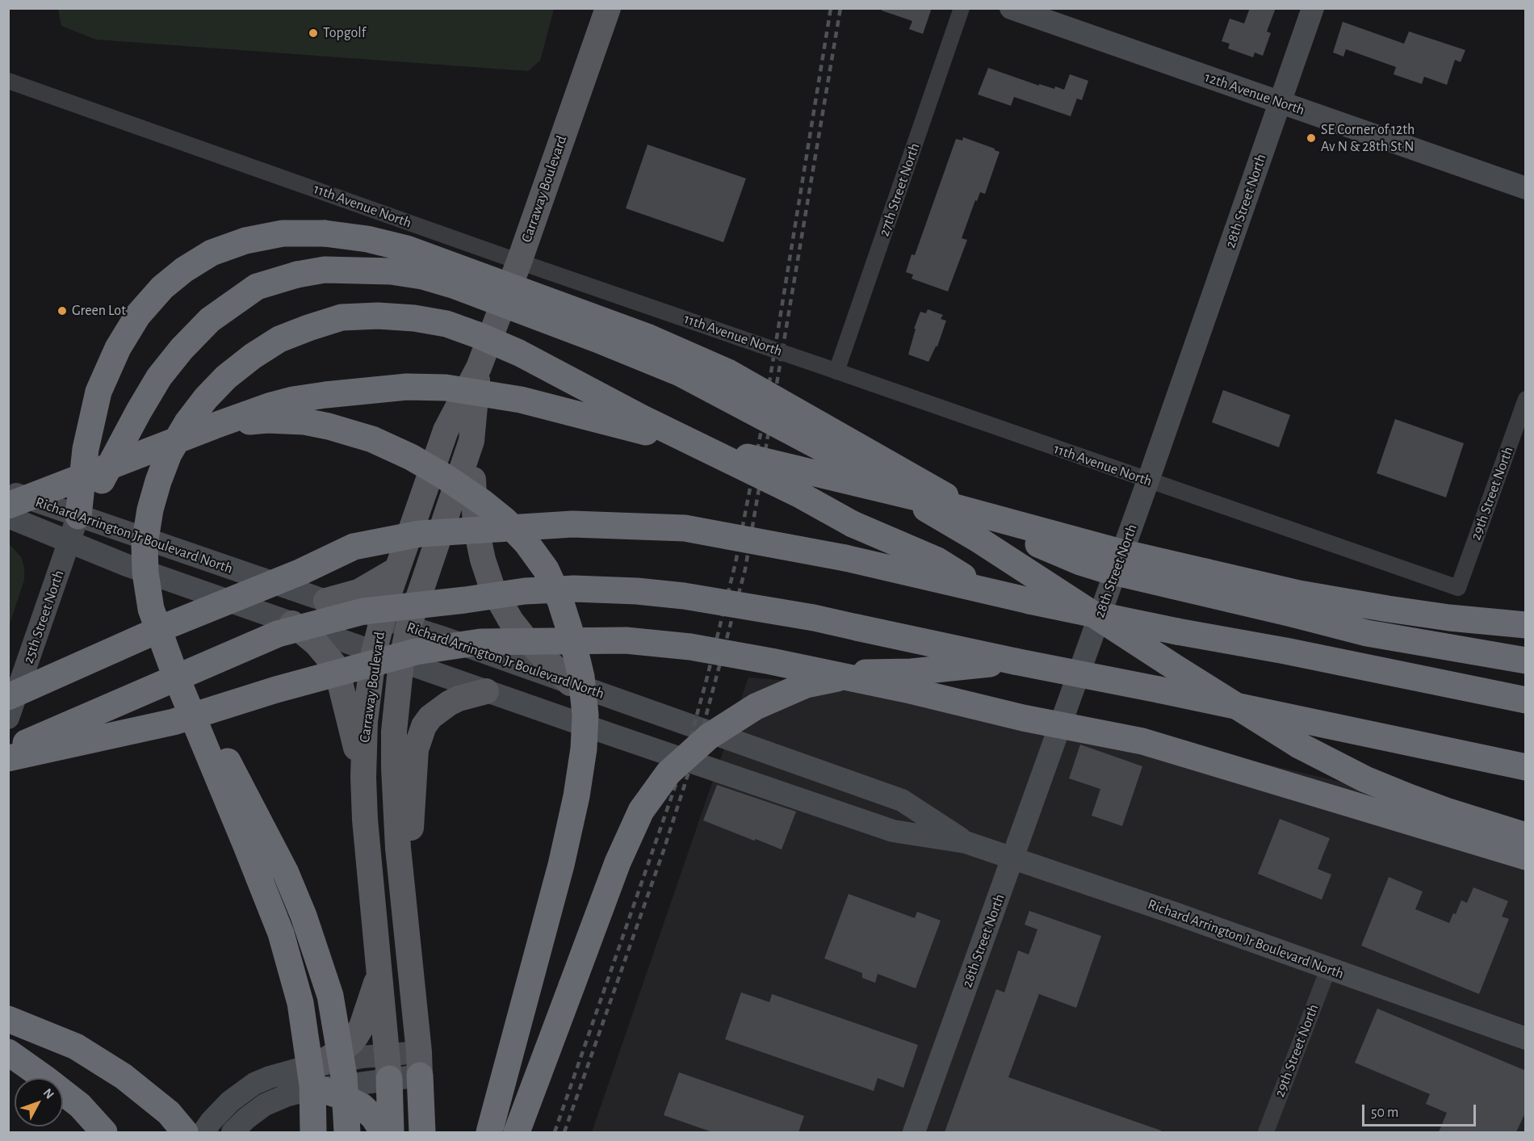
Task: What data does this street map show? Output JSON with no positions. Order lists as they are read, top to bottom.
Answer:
{
  "streets": {
    "main road": ["Carraway Boulevard"],
    "street": [
      "12th Avenue North",
      "27th Street North",
      "28th Street North",
      "11th Avenue North",
      "29th Street North",
      "Richard Arrington Jr Boulevard North",
      "25th Street North"
    ]
  },
  "crossings": [
    ["12th Avenue North", "28th Street North"],
    ["Carraway Boulevard", "11th Avenue North"],
    ["Carraway Boulevard", "Richard Arrington Jr Boulevard North"],
    ["27th Street North", "11th Avenue North"],
    ["28th Street North", "11th Avenue North"],
    ["28th Street North", "Richard Arrington Jr Boulevard North"],
    ["11th Avenue North", "29th Street North"],
    ["29th Street North", "Richard Arrington Jr Boulevard North"],
    ["Richard Arrington Jr Boulevard North", "25th Street North"]
  ],
  "places": ["Topgolf", "SE Corner of 12th Av N & 28th St N", "Green Lot"],
  "scale_bar": "50 m",
  "north": "top right"
}
